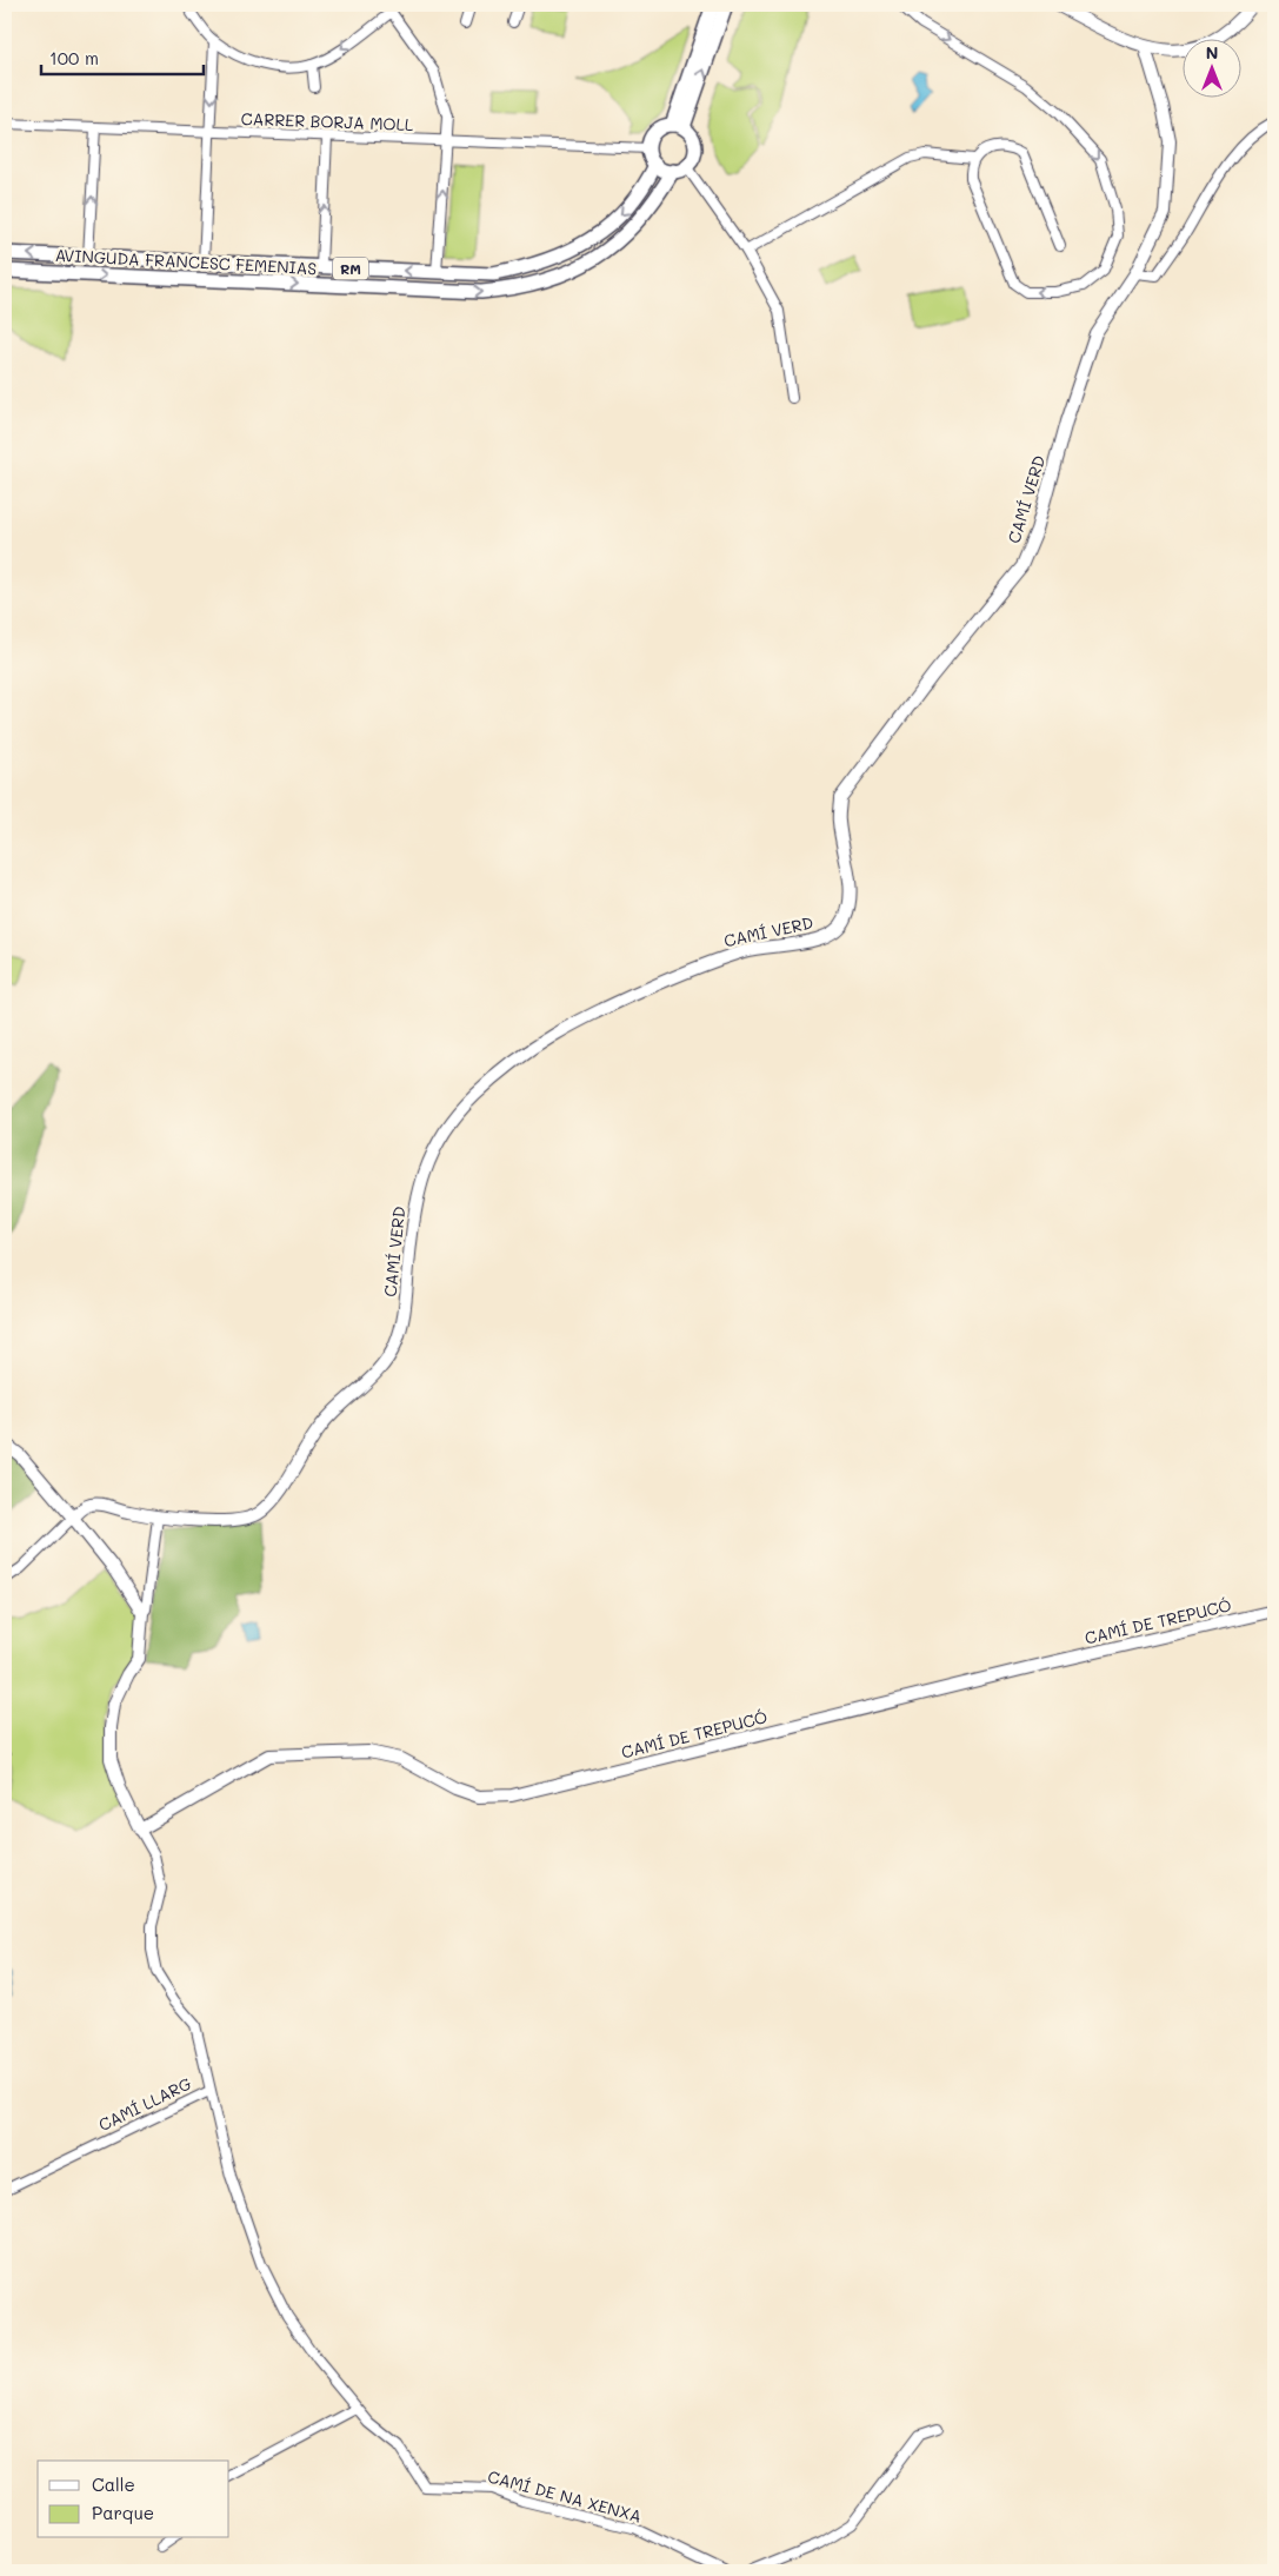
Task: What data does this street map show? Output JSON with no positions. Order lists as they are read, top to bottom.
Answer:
{
  "streets": {
    "main road": ["AVINGUDA FRANCESC FEMENIAS", "RM"],
    "street": [
      "CARRER BORJA MOLL",
      "CAMÍ VERD",
      "CAMÍ DE TREPUCÓ",
      "CAMÍ LLARG",
      "CAMÍ DE NA XENXA"
    ]
  },
  "crossings": [
    ["CARRER BORJA MOLL", "AVINGUDA FRANCESC FEMENIAS"],
    ["CARRER BORJA MOLL", "RM"],
    ["AVINGUDA FRANCESC FEMENIAS", "RM"],
    ["CAMÍ DE TREPUCÓ", "CAMÍ LLARG"],
    ["CAMÍ LLARG", "CAMÍ DE NA XENXA"]
  ],
  "legend": ["Calle", "Parque"],
  "scale_bar": "100 m",
  "north": "top"
}
